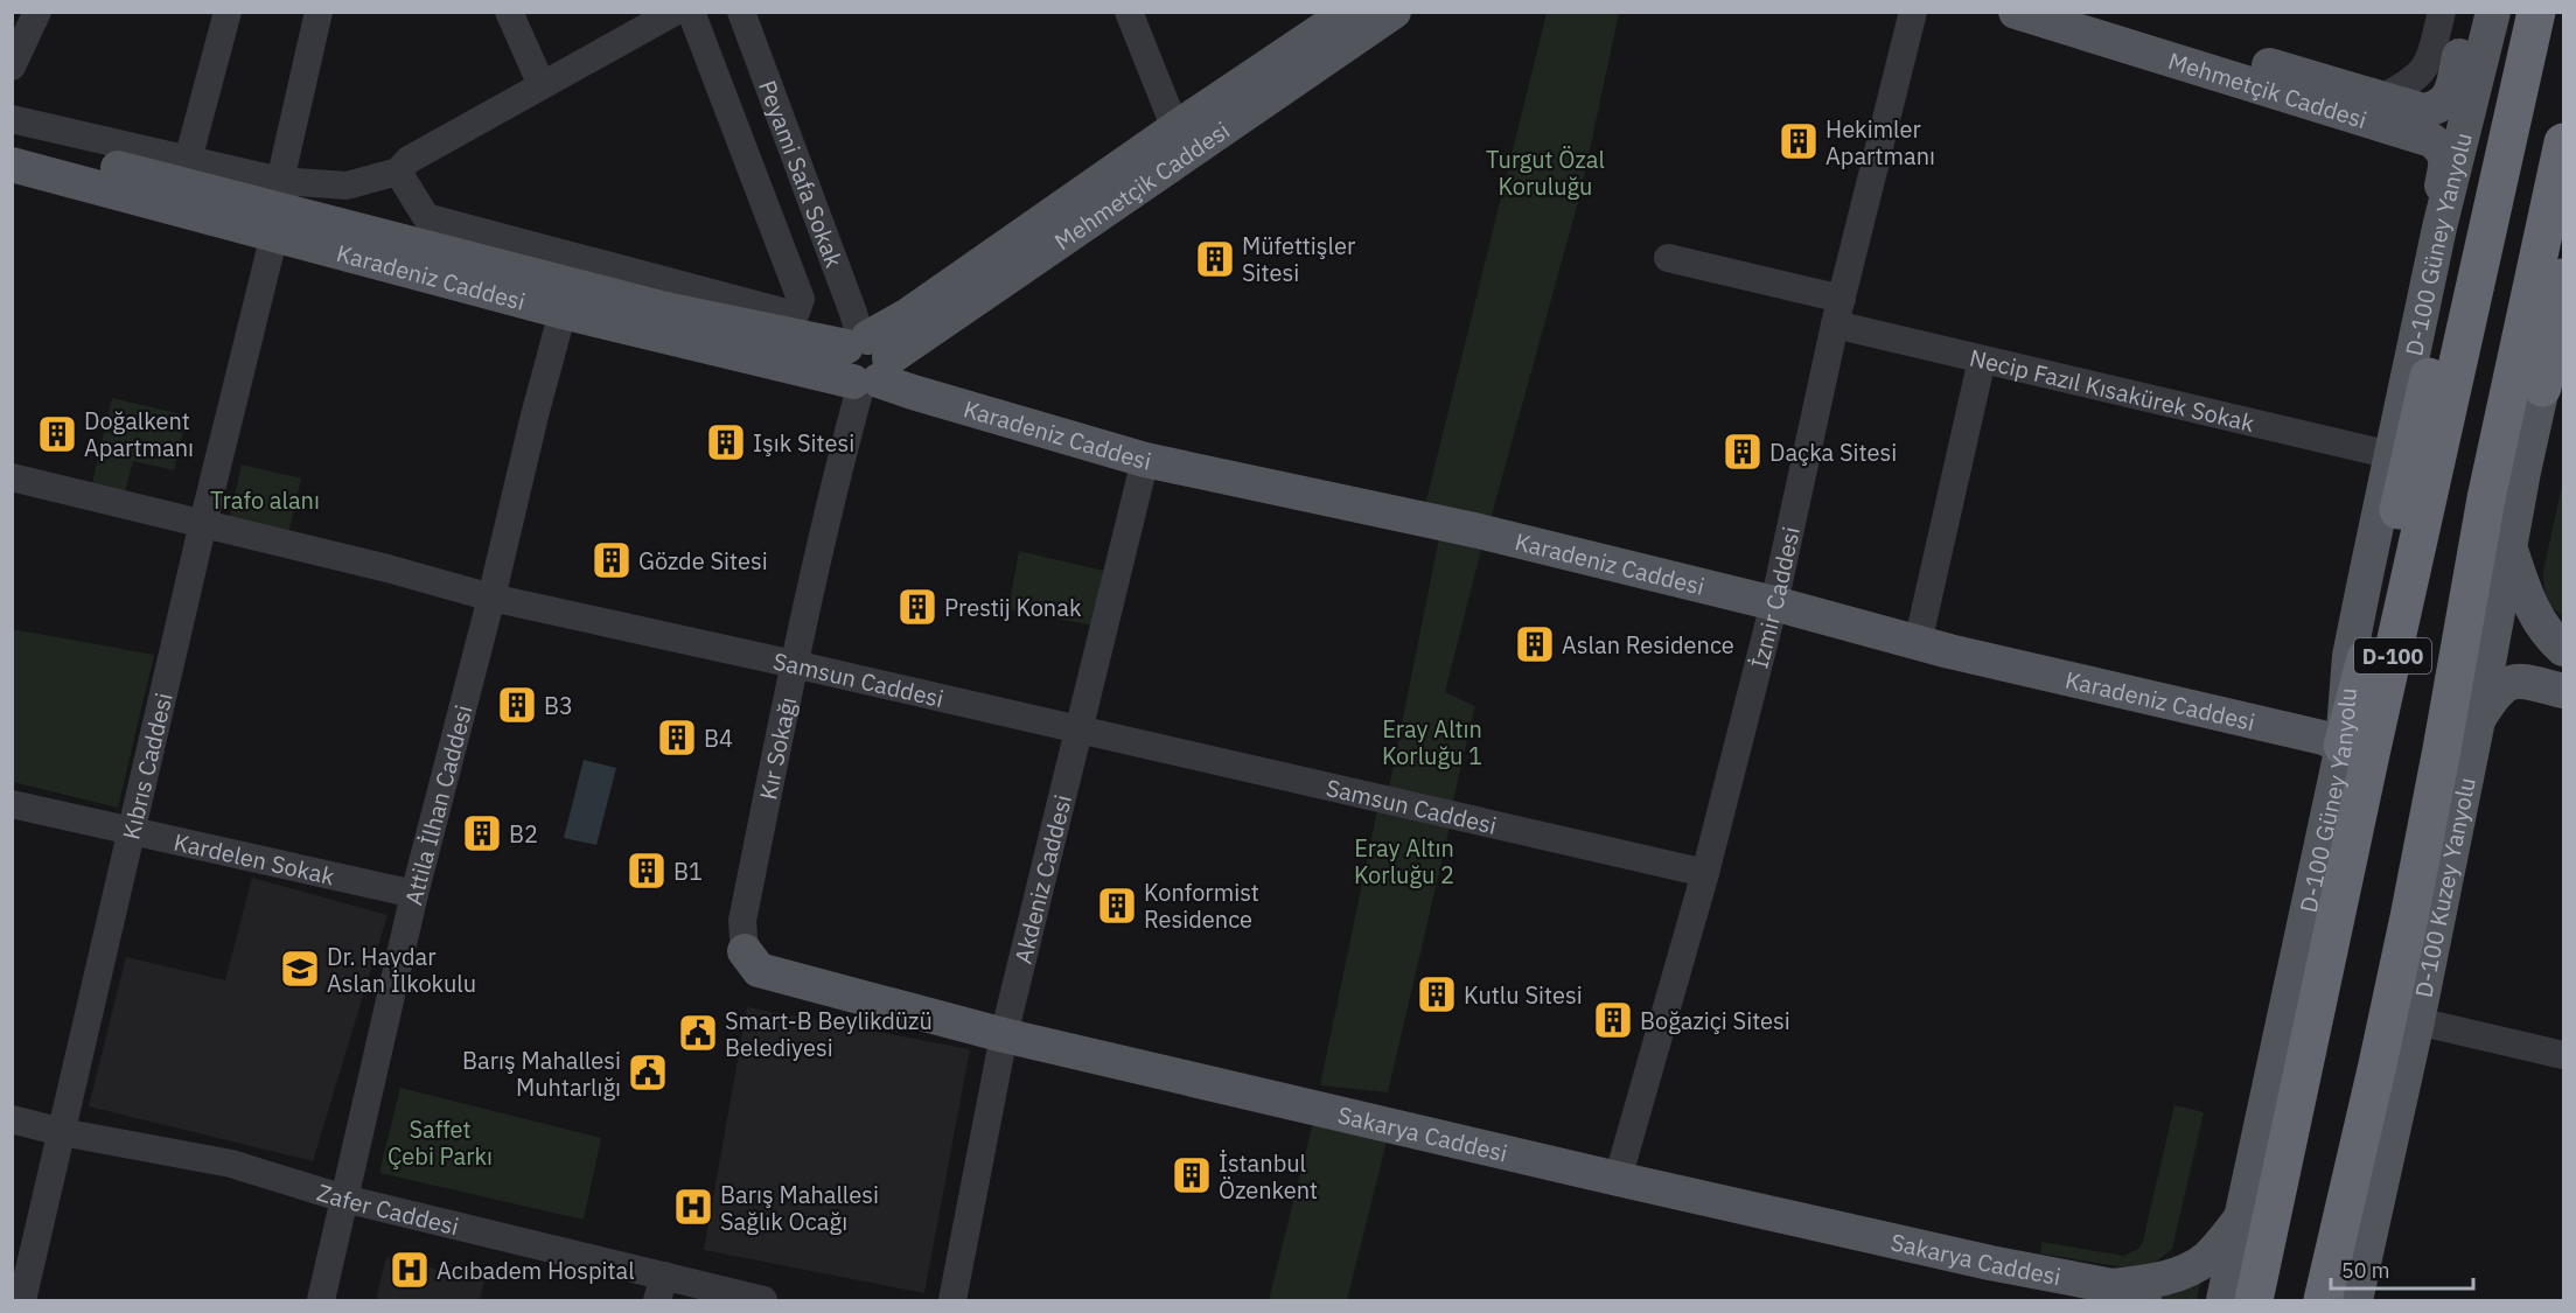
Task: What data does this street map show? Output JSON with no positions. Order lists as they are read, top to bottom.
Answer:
{
  "streets": {
    "highway": ["D-100"],
    "main road": [
      "Mehmetçik Caddesi",
      "D-100 Güney Yanyolu",
      "Karadeniz Caddesi",
      "D-100 Kuzey Yanyolu",
      "Sakarya Caddesi"
    ],
    "street": [
      "Peyami Safa Sokak",
      "Necip Fazıl Kısakürek Sokak",
      "İzmir Caddesi",
      "Samsun Caddesi",
      "Kır Sokağı",
      "Kıbrıs Caddesi",
      "Attila İlhan Caddesi",
      "Kardelen Sokak",
      "Akdeniz Caddesi",
      "Zafer Caddesi"
    ]
  },
  "crossings": [
    ["Mehmetçik Caddesi", "Peyami Safa Sokak"],
    ["Mehmetçik Caddesi", "D-100 Güney Yanyolu"],
    ["Mehmetçik Caddesi", "Karadeniz Caddesi"],
    ["Mehmetçik Caddesi", "Kır Sokağı"],
    ["Peyami Safa Sokak", "Karadeniz Caddesi"],
    ["Peyami Safa Sokak", "Kır Sokağı"],
    ["D-100 Güney Yanyolu", "Karadeniz Caddesi"],
    ["D-100 Güney Yanyolu", "Necip Fazıl Kısakürek Sokak"],
    ["Karadeniz Caddesi", "İzmir Caddesi"],
    ["Karadeniz Caddesi", "Kır Sokağı"],
    ["Karadeniz Caddesi", "Kıbrıs Caddesi"],
    ["Karadeniz Caddesi", "Attila İlhan Caddesi"],
    ["Karadeniz Caddesi", "Akdeniz Caddesi"],
    ["Necip Fazıl Kısakürek Sokak", "İzmir Caddesi"],
    ["İzmir Caddesi", "Samsun Caddesi"],
    ["İzmir Caddesi", "Sakarya Caddesi"],
    ["Samsun Caddesi", "Kır Sokağı"],
    ["Samsun Caddesi", "Kıbrıs Caddesi"],
    ["Samsun Caddesi", "Attila İlhan Caddesi"],
    ["Samsun Caddesi", "Akdeniz Caddesi"],
    ["Kır Sokağı", "Sakarya Caddesi"],
    ["Kıbrıs Caddesi", "Kardelen Sokak"],
    ["Kıbrıs Caddesi", "Zafer Caddesi"],
    ["Attila İlhan Caddesi", "Kardelen Sokak"],
    ["Attila İlhan Caddesi", "Zafer Caddesi"],
    ["Akdeniz Caddesi", "Sakarya Caddesi"]
  ],
  "parks": [
    "Turgut Özal Koruluğu",
    "Trafo alanı",
    "Eray Altın Korluğu 1",
    "Eray Altın Korluğu 2",
    "Saffet Çebi Parkı"
  ],
  "places": {
    "building": [
      "Hekimler Apartmanı",
      "Müfettişler Sitesi",
      "Doğalkent Apartmanı",
      "Işık Sitesi",
      "Daçka Sitesi",
      "Gözde Sitesi",
      "Prestij Konak",
      "Aslan Residence",
      "B3",
      "B4",
      "B2",
      "B1",
      "Konformist Residence",
      "Kutlu Sitesi",
      "Boğaziçi Sitesi",
      "İstanbul Özenkent"
    ],
    "school or university": ["Dr. Haydar Aslan İlkokulu"],
    "public building": ["Smart-B Beylikdüzü Belediyesi", "Barış Mahallesi Muhtarlığı"],
    "hospital": ["Barış Mahallesi Sağlık Ocağı", "Acıbadem Hospital"]
  },
  "scale_bar": "50 m"
}
